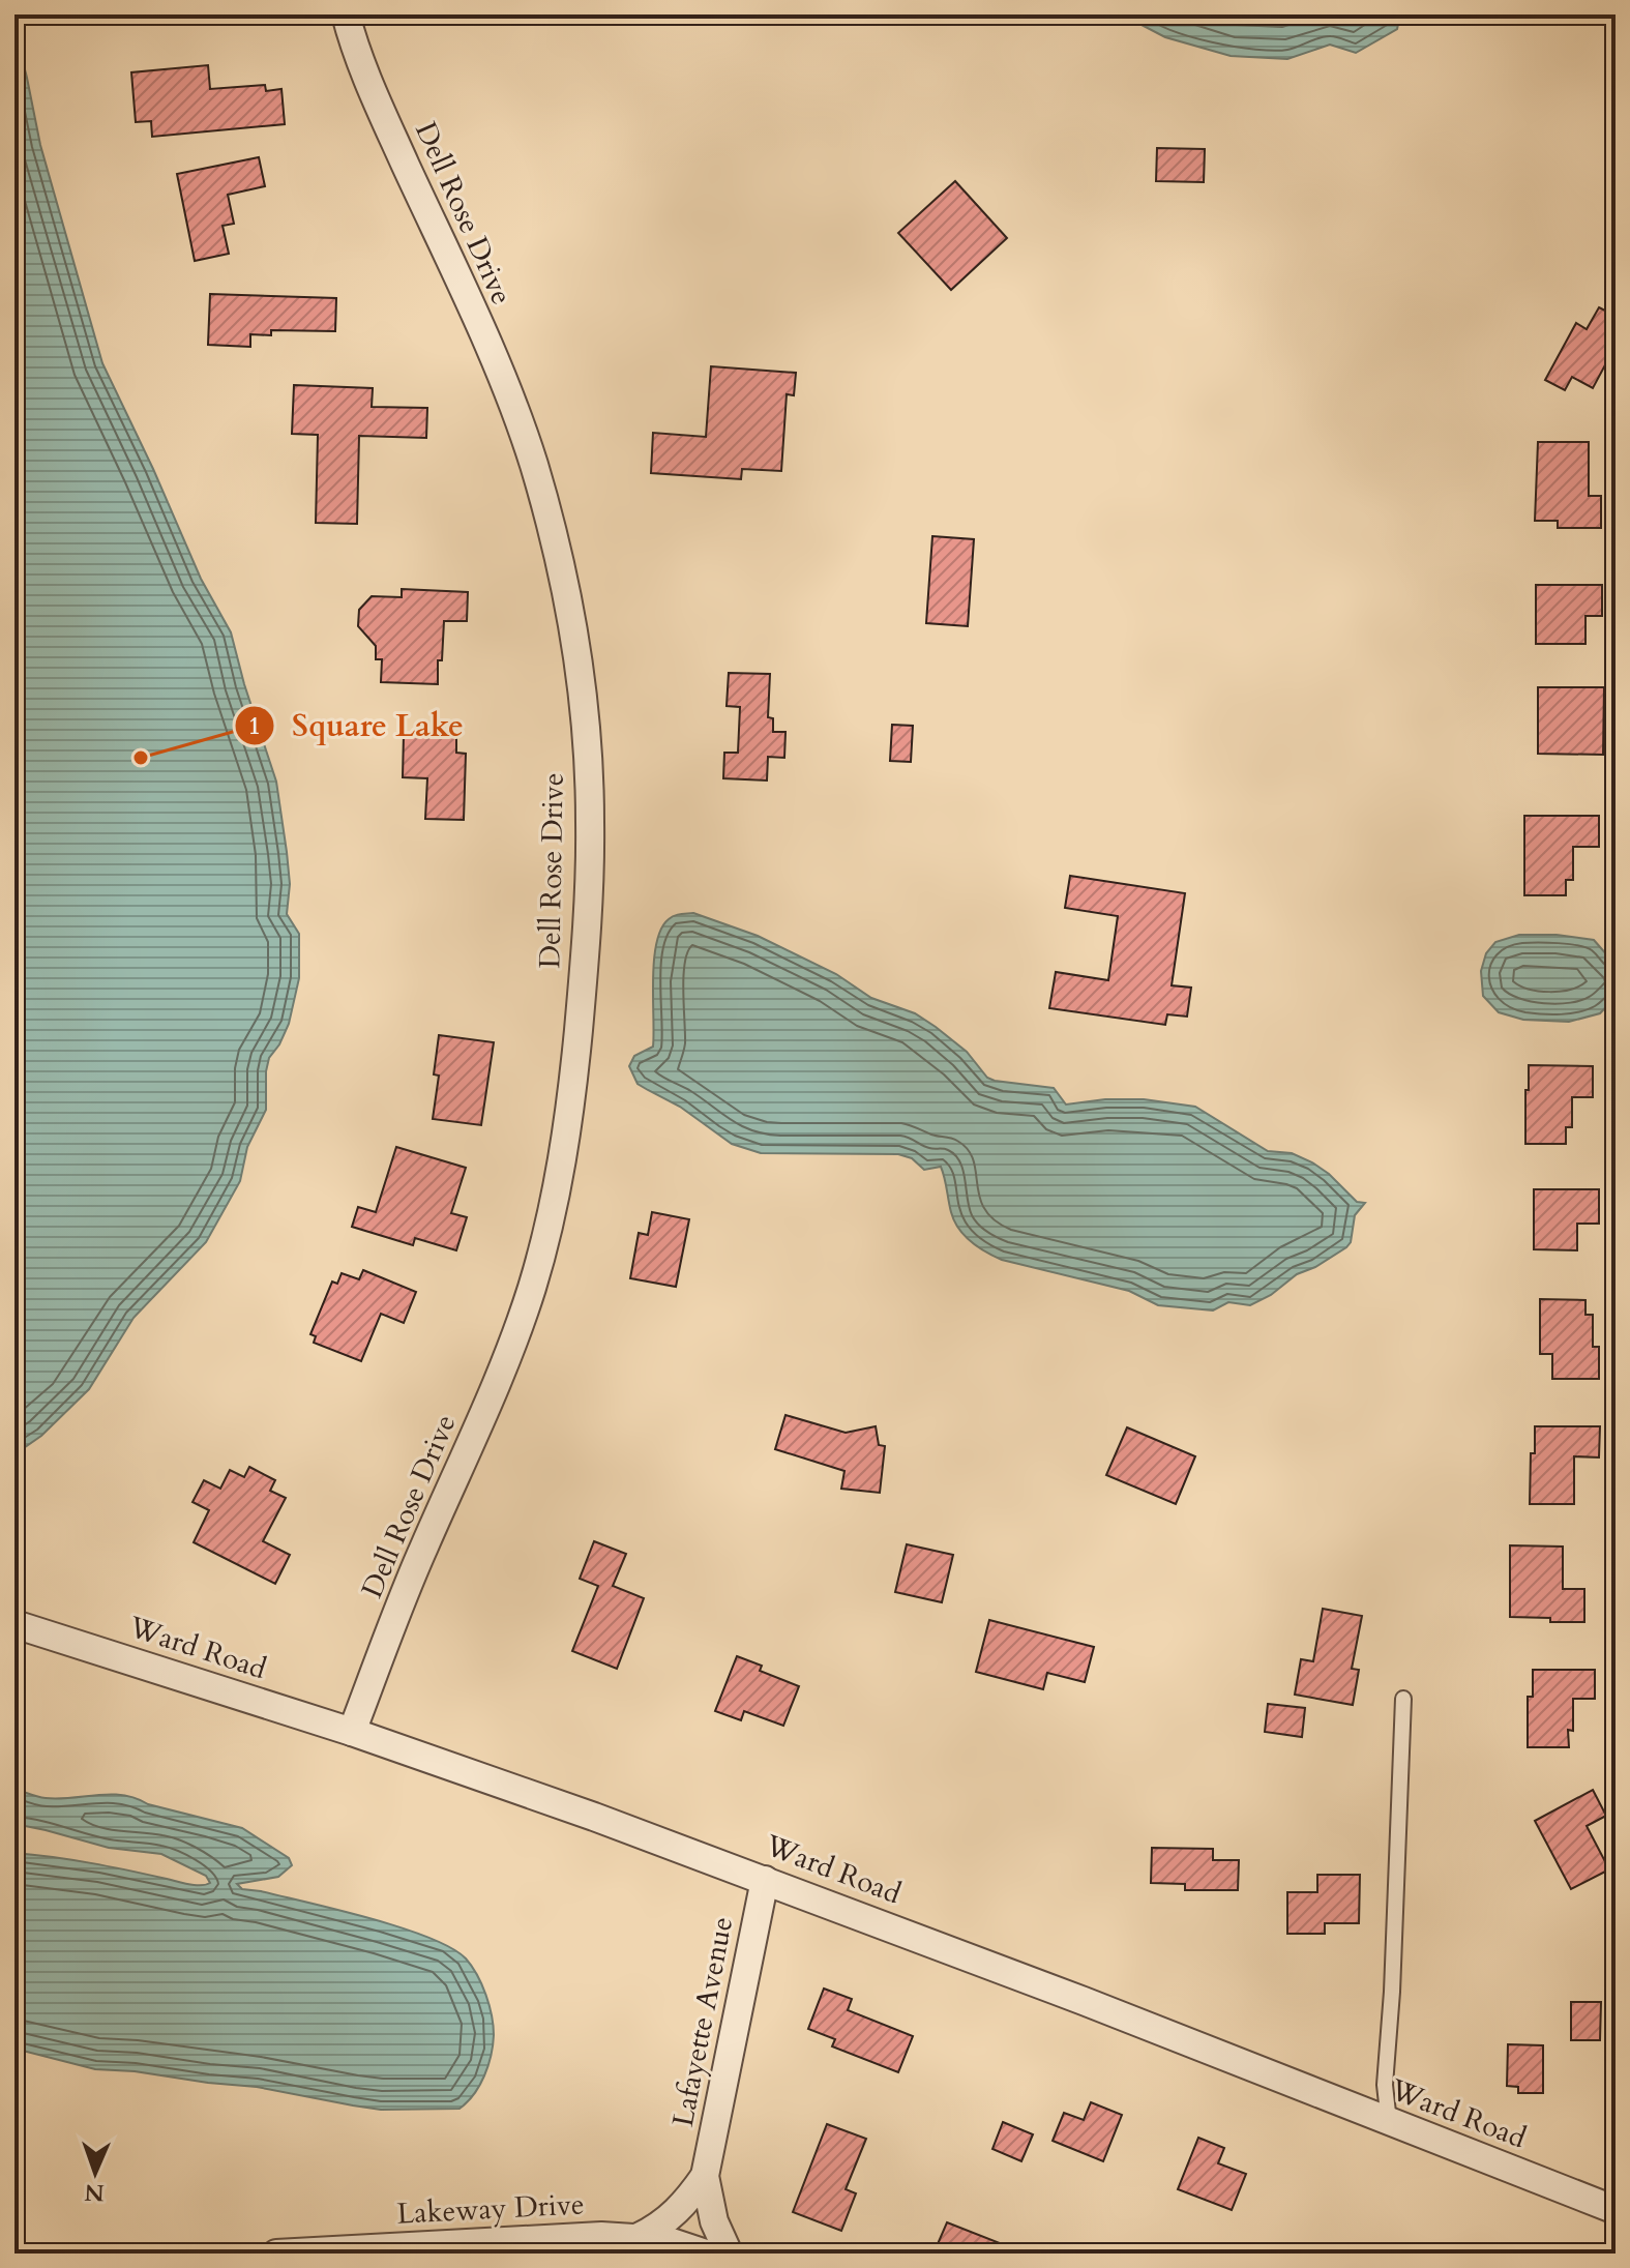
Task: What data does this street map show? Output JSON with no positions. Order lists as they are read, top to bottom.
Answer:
{
  "streets": {
    "street": [
      "Dell Rose Drive",
      "Ward Road",
      "Lafayette Avenue",
      "Lakeway Drive"
    ]
  },
  "crossings": [
    ["Dell Rose Drive", "Ward Road"],
    ["Ward Road", "Lafayette Avenue"],
    ["Lafayette Avenue", "Lakeway Drive"]
  ],
  "places": ["Square Lake"],
  "north": "bottom"
}
